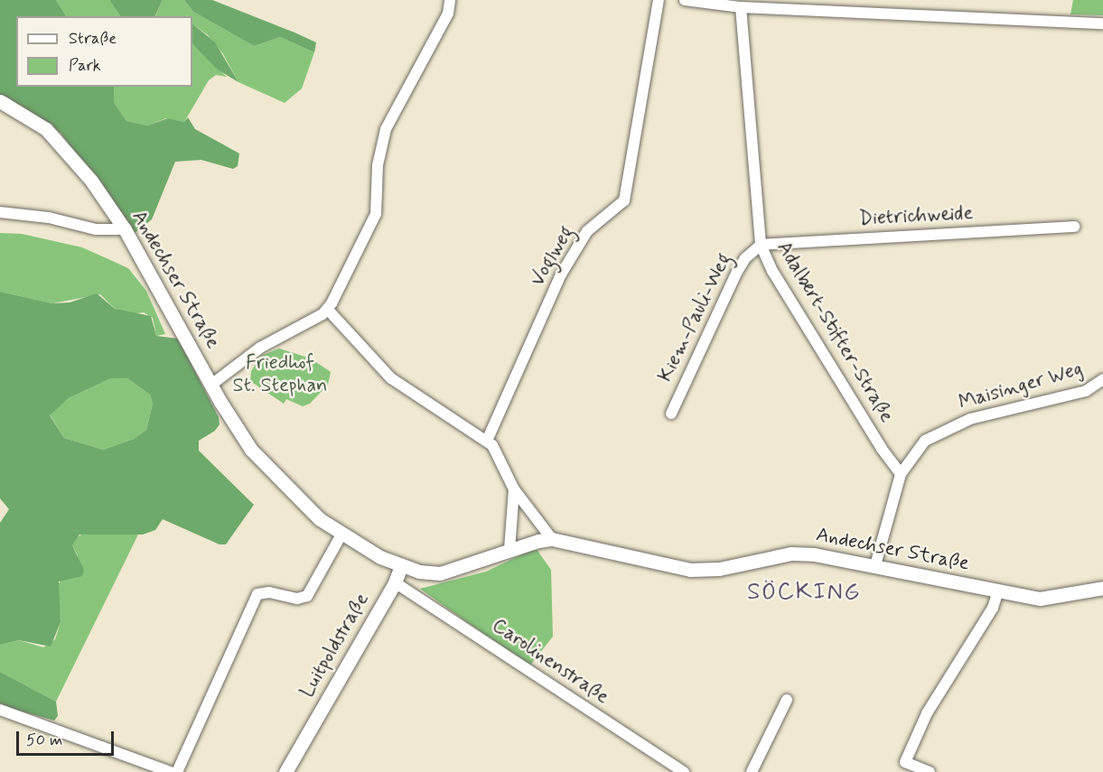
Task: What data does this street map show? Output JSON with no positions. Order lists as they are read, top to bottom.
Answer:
{
  "streets": {
    "street": [
      "Dietrichweide",
      "Voglweg",
      "Andechser Straße",
      "Kiem-Pauli-Weg",
      "Adalbert-Stifter-Straße",
      "Maisinger Weg",
      "Luitpoldstraße",
      "Carolinenstraße"
    ]
  },
  "crossings": [
    ["Dietrichweide", "Kiem-Pauli-Weg"],
    ["Dietrichweide", "Adalbert-Stifter-Straße"],
    ["Andechser Straße", "Maisinger Weg"],
    ["Andechser Straße", "Luitpoldstraße"],
    ["Kiem-Pauli-Weg", "Adalbert-Stifter-Straße"],
    ["Adalbert-Stifter-Straße", "Maisinger Weg"],
    ["Luitpoldstraße", "Carolinenstraße"]
  ],
  "districts": ["SÖCKING"],
  "parks": ["Friedhof St. Stephan"],
  "legend": ["Straße", "Park"],
  "scale_bar": "50 m"
}
